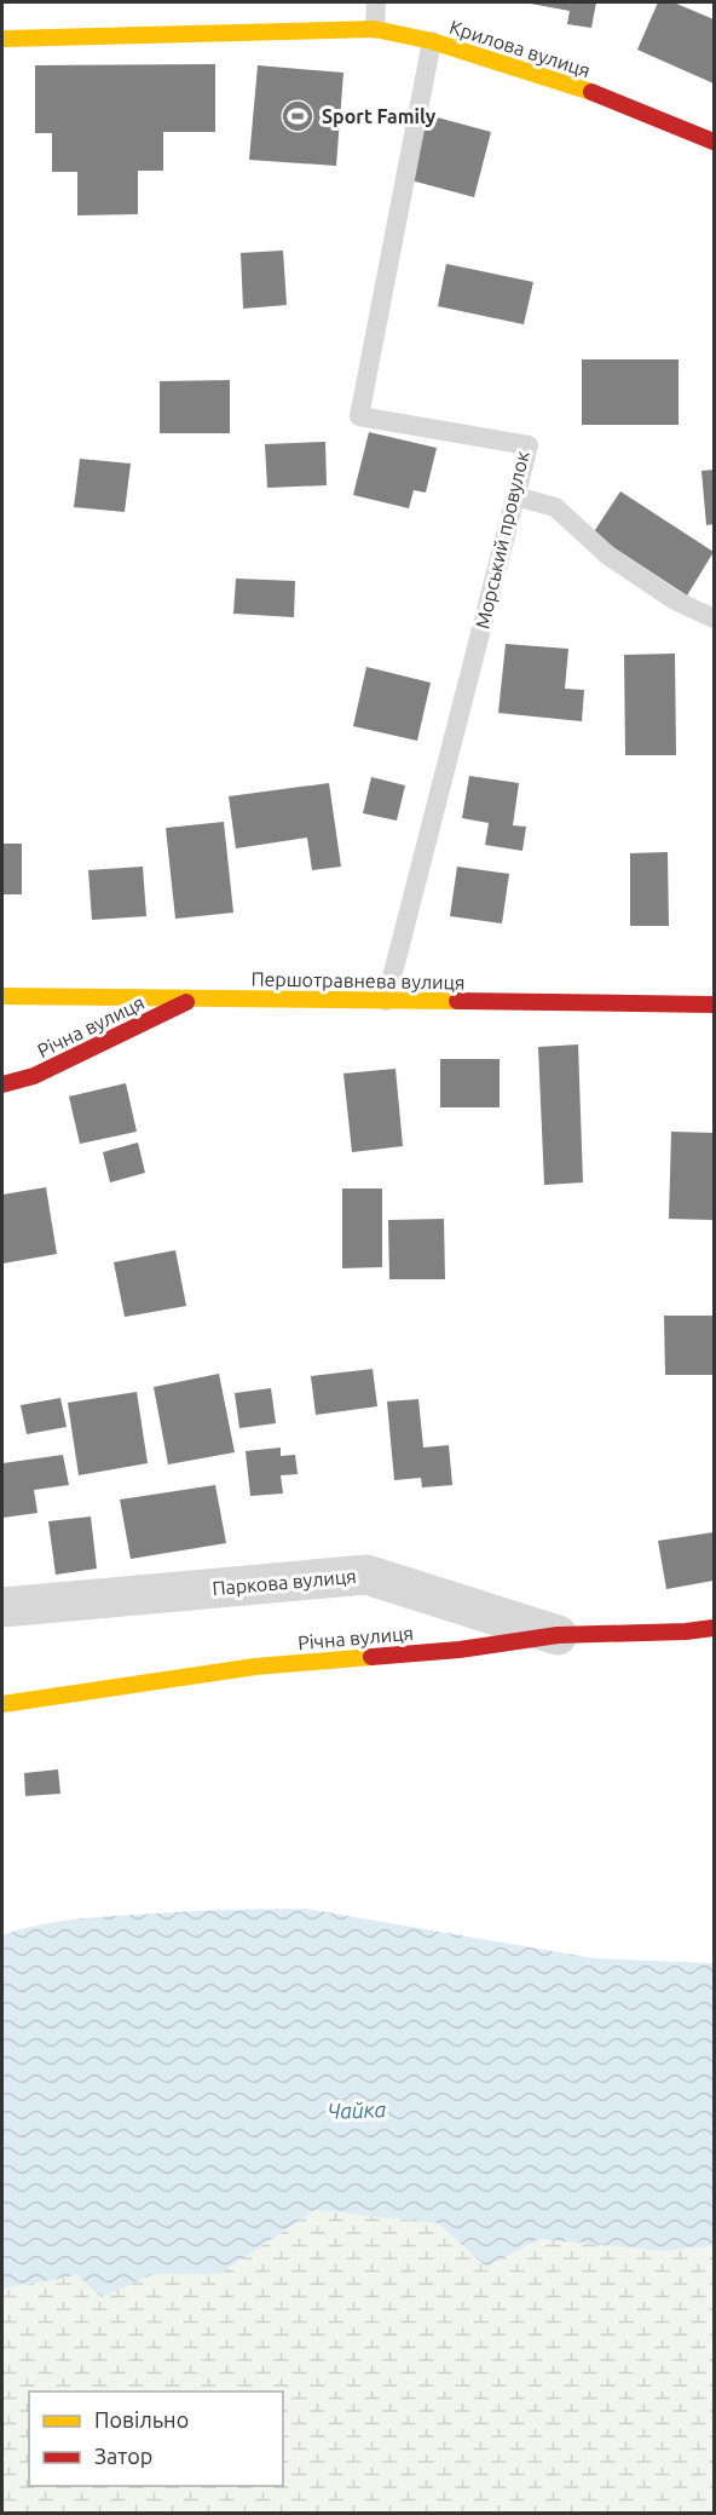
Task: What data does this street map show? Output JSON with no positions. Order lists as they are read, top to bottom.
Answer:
{
  "streets": {
    "street": [
      "Крилова вулиця",
      "Першотравнева вулиця",
      "Річна вулиця",
      "Паркова вулиця"
    ],
    "lane": ["Морський провулок"]
  },
  "crossings": [
    ["Крилова вулиця", "Морський провулок"],
    ["Морський провулок", "Першотравнева вулиця"],
    ["Першотравнева вулиця", "Річна вулиця"],
    ["Річна вулиця", "Паркова вулиця"]
  ],
  "water": ["Чайка"],
  "places": {
    "sports": ["Sport Family"]
  },
  "legend": ["Повільно", "Затор"]
}
